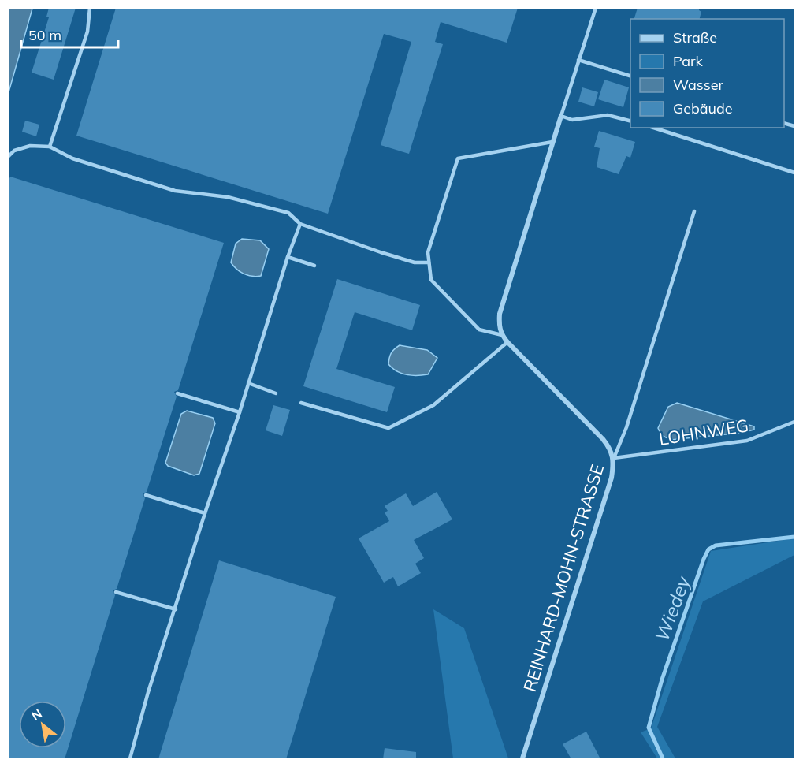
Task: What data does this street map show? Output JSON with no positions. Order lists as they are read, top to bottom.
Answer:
{
  "streets": {
    "street": ["REINHARD-MOHN-STRASSE"],
    "lane": ["LOHNWEG"]
  },
  "crossings": [
    ["LOHNWEG", "REINHARD-MOHN-STRASSE"]
  ],
  "water": ["Wiedey"],
  "legend": [
    "Straße",
    "Park",
    "Wasser",
    "Gebäude"
  ],
  "scale_bar": "50 m",
  "north": "top left"
}
